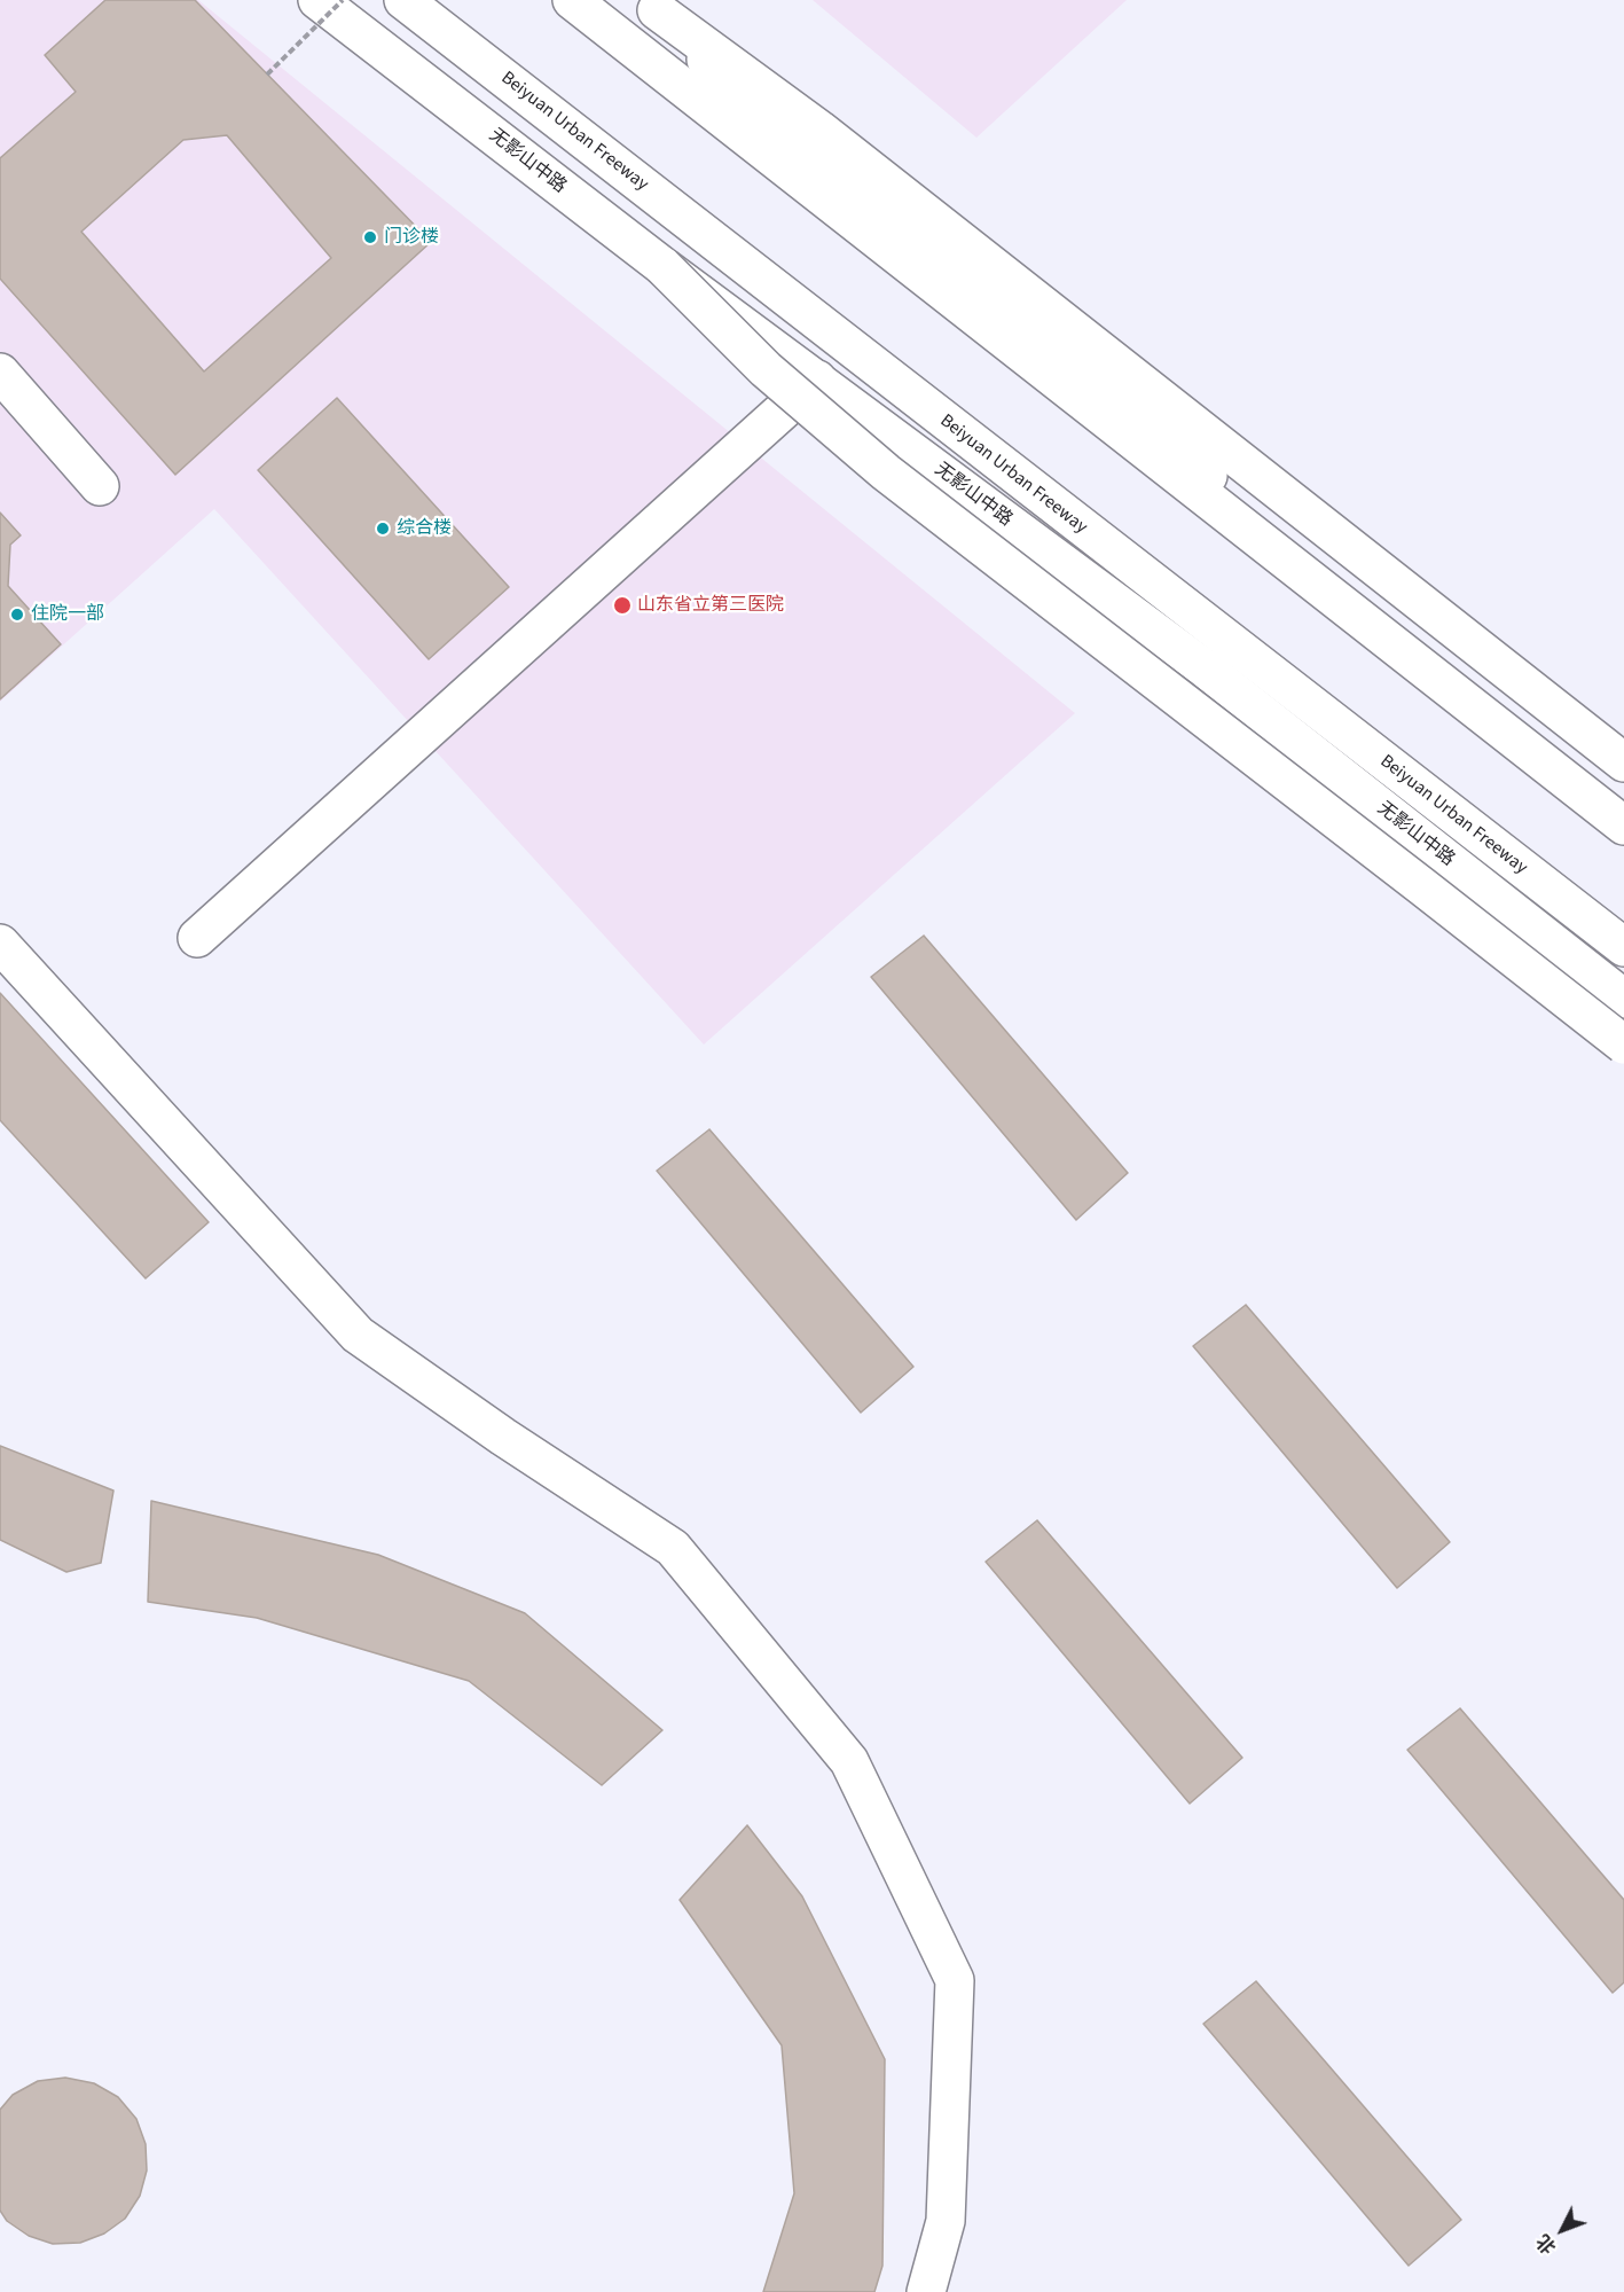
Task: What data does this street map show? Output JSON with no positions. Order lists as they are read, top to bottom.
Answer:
{
  "streets": {
    "main road": ["Beiyuan Urban Freeway", "无影山中路"]
  },
  "places": [
    "门诊楼",
    "综合楼",
    "山东省立第三医院",
    "住院一部"
  ],
  "north": "bottom left"
}
